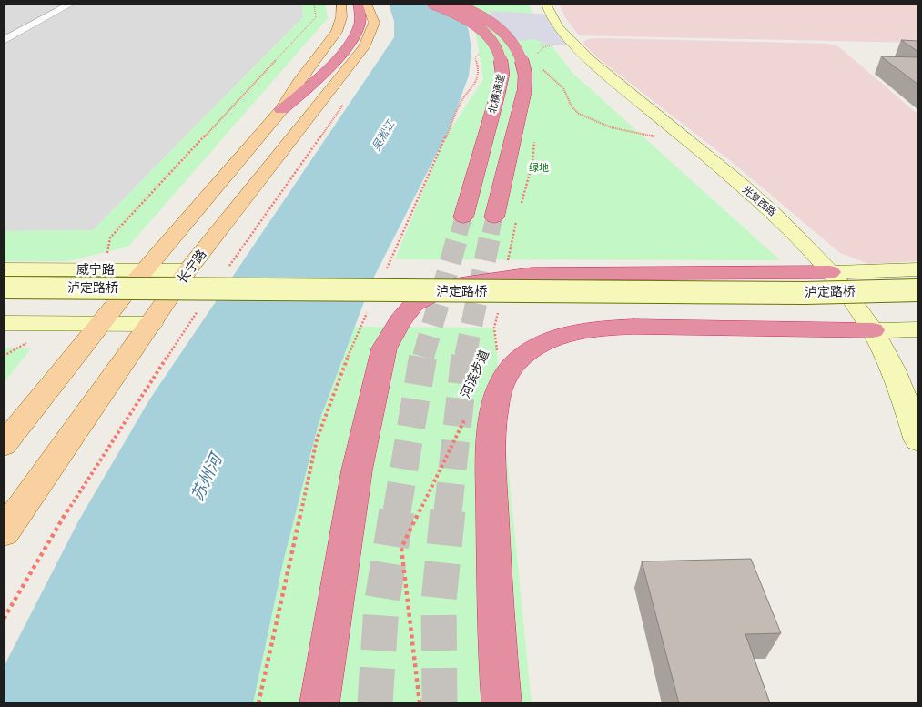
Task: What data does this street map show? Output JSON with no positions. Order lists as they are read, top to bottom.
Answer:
{
  "streets": {
    "highway": ["北横通道"],
    "main road": [
      "光复西路",
      "长宁路",
      "威宁路",
      "泸定路桥"
    ],
    "path": ["河滨步道"]
  },
  "crossings": [
    ["长宁路", "威宁路"]
  ],
  "water": ["吴淞江", "苏州河"],
  "parks": ["绿地"]
}
